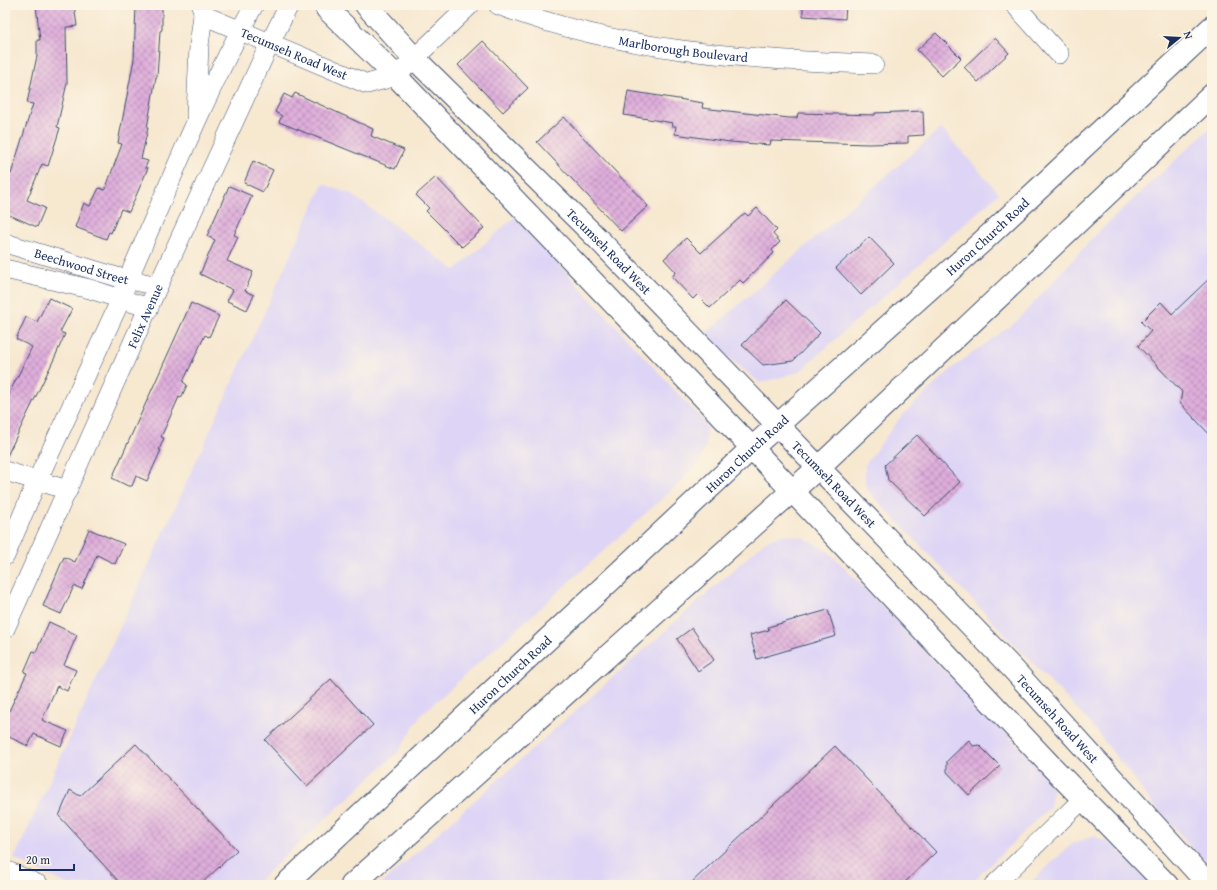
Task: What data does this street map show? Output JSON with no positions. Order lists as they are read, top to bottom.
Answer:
{
  "streets": {
    "main road": ["Tecumseh Road West", "Huron Church Road"],
    "street": ["Marlborough Boulevard", "Beechwood Street", "Felix Avenue"]
  },
  "crossings": [
    ["Tecumseh Road West", "Huron Church Road"],
    ["Tecumseh Road West", "Felix Avenue"],
    ["Beechwood Street", "Felix Avenue"]
  ],
  "scale_bar": "20 m",
  "north": "right"
}
